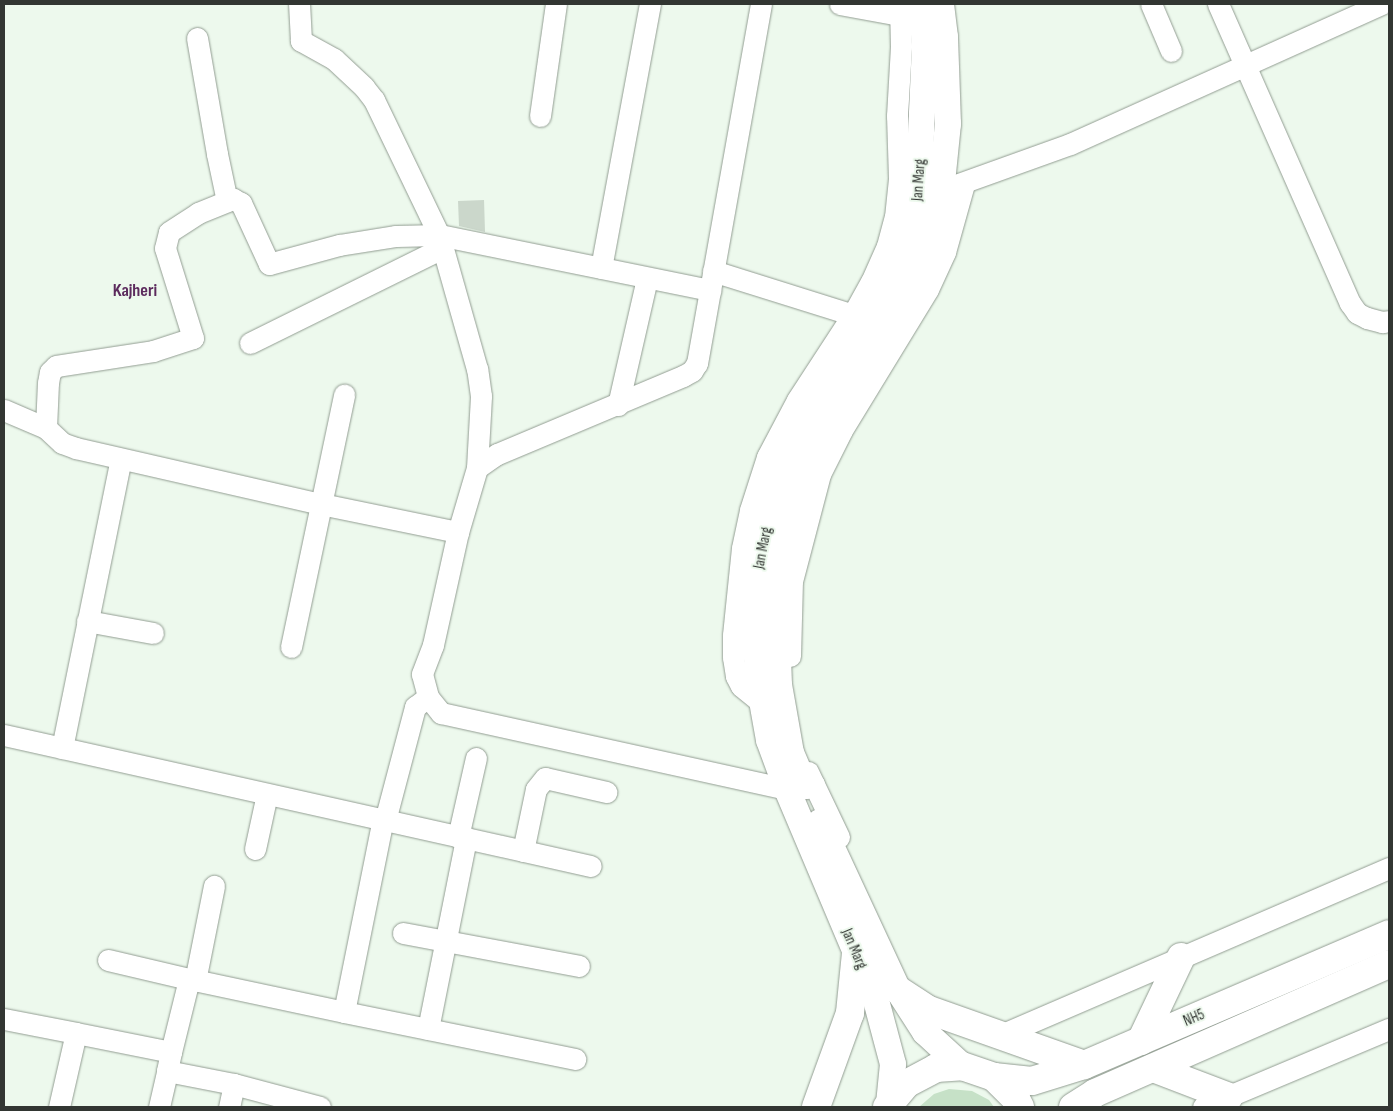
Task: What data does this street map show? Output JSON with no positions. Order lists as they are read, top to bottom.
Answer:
{
  "streets": {
    "highway": ["NH5"],
    "main road": ["Jan Marg"]
  },
  "crossings": [
    ["Jan Marg", "NH5"]
  ],
  "districts": ["Kajheri"]
}
